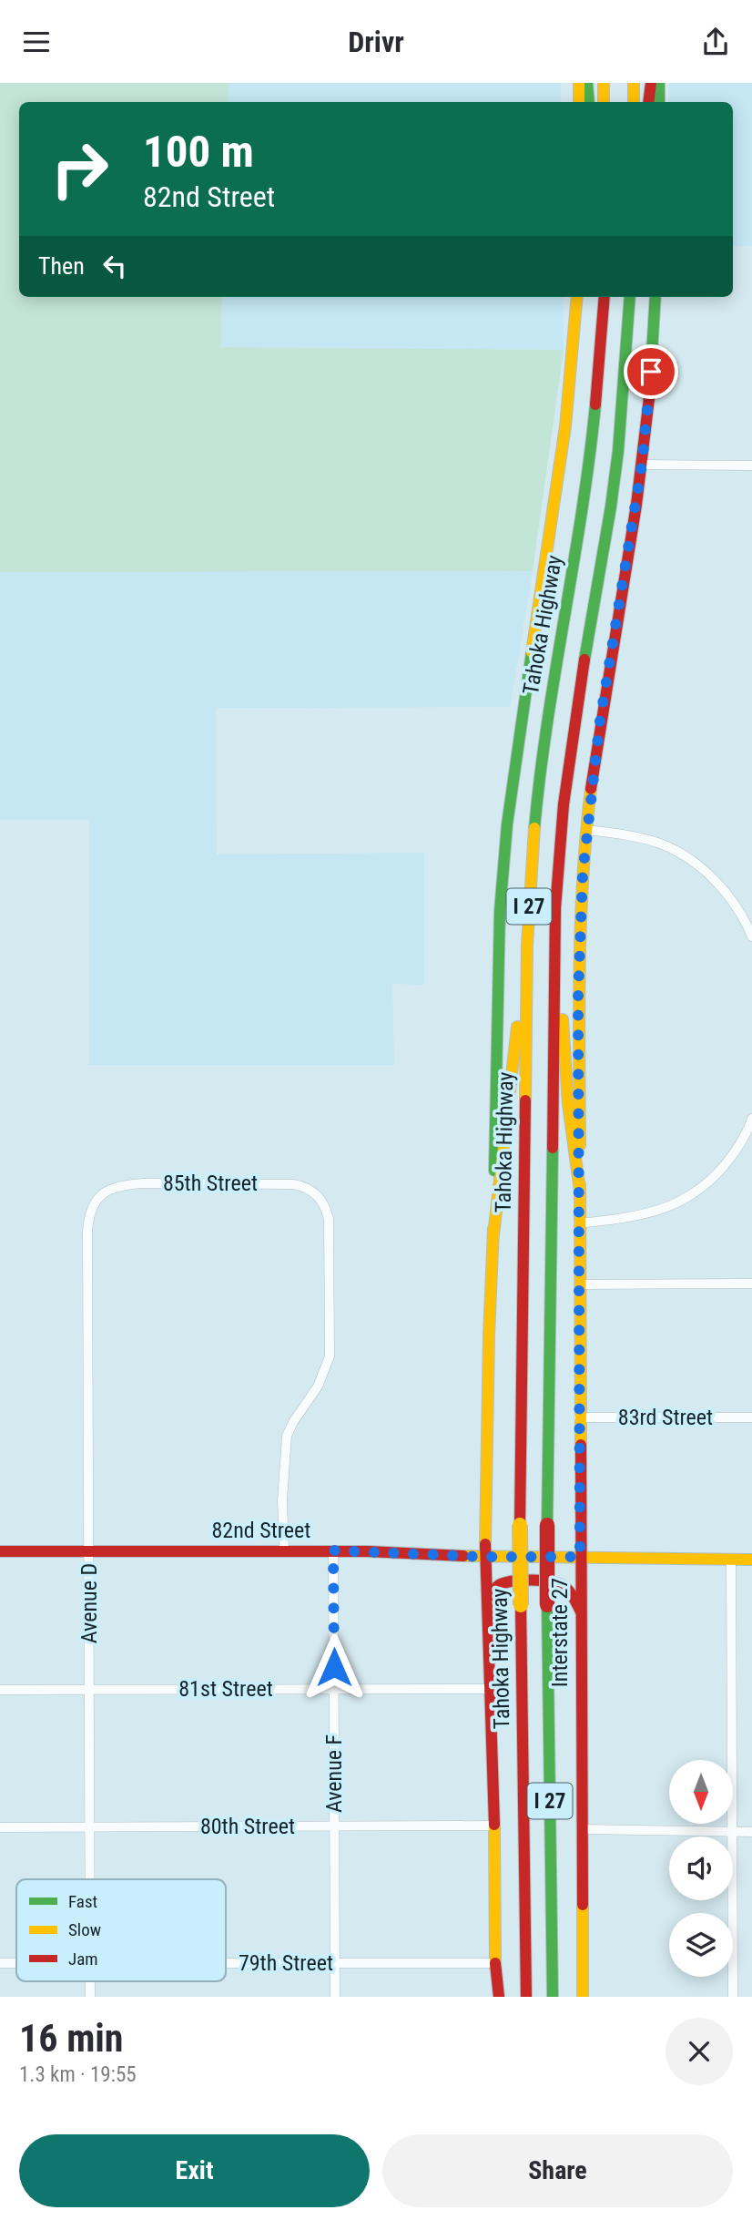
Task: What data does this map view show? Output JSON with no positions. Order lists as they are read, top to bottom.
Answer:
{
  "streets": {
    "main road": [
      "Tahoka Highway",
      "I 27",
      "82nd Street",
      "Interstate 27"
    ],
    "street": [
      "85th Street",
      "83rd Street",
      "Avenue D",
      "81st Street",
      "Avenue F",
      "80th Street",
      "79th Street"
    ]
  },
  "crossings": [
    ["85th Street", "82nd Street"],
    ["85th Street", "Avenue D"],
    ["83rd Street", "Interstate 27"],
    ["82nd Street", "Avenue D"],
    ["82nd Street", "Interstate 27"],
    ["82nd Street", "Avenue F"],
    ["Avenue D", "81st Street"],
    ["Avenue D", "80th Street"],
    ["81st Street", "Avenue F"],
    ["Avenue F", "80th Street"],
    ["Avenue F", "79th Street"]
  ],
  "legend": ["Fast", "Slow", "Jam"],
  "north": "bottom",
  "page": {
    "header": "Drivr",
    "turn": ["100 m", "82nd Street"],
    "then": "Then",
    "heading": ["16 min", "1.3 km · 19:55"],
    "buttons": ["Exit", "Share"]
  }
}
